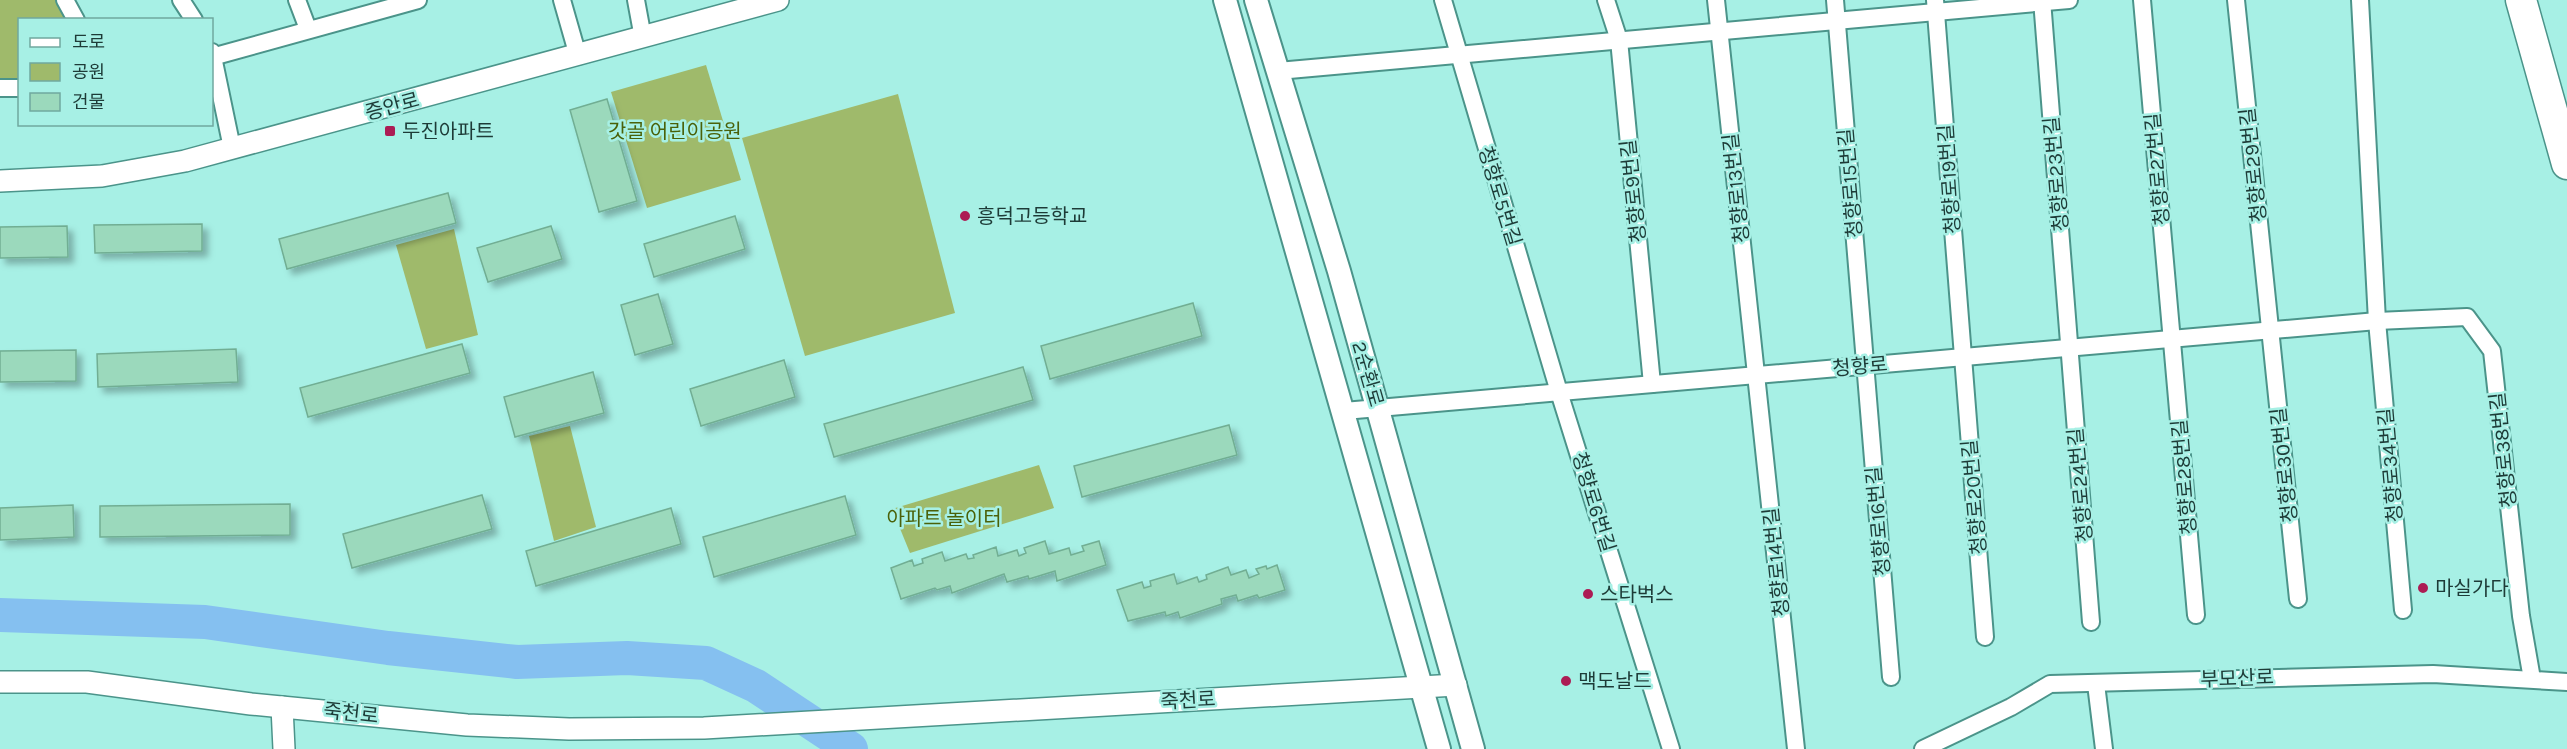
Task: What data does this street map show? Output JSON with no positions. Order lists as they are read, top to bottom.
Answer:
{
  "streets": {
    "main road": ["2순환로"],
    "street": [
      "증안로",
      "청향로29번길",
      "청향로27번길",
      "청향로23번길",
      "청향로19번길",
      "청향로15번길",
      "청향로13번길",
      "청향로9번길",
      "청향로5번길",
      "청향로",
      "청향로38번길",
      "청향로30번길",
      "청향로34번길",
      "청향로28번길",
      "청향로24번길",
      "청향로20번길",
      "청향로6번길",
      "청향로16번길",
      "청향로14번길",
      "부모산로",
      "죽천로"
    ]
  },
  "crossings": [
    ["청향로29번길", "청향로"],
    ["청향로29번길", "청향로30번길"],
    ["청향로27번길", "청향로"],
    ["청향로27번길", "청향로28번길"],
    ["청향로23번길", "청향로"],
    ["청향로23번길", "청향로24번길"],
    ["청향로19번길", "청향로"],
    ["청향로19번길", "청향로20번길"],
    ["청향로15번길", "청향로"],
    ["청향로15번길", "청향로16번길"],
    ["청향로13번길", "청향로"],
    ["청향로13번길", "청향로14번길"],
    ["청향로9번길", "청향로"],
    ["청향로5번길", "청향로"],
    ["청향로5번길", "청향로6번길"],
    ["청향로", "2순환로"],
    ["청향로", "청향로38번길"],
    ["청향로", "청향로30번길"],
    ["청향로", "청향로34번길"],
    ["청향로", "청향로28번길"],
    ["청향로", "청향로24번길"],
    ["청향로", "청향로20번길"],
    ["청향로", "청향로6번길"],
    ["청향로", "청향로16번길"],
    ["청향로", "청향로14번길"],
    ["2순환로", "죽천로"],
    ["청향로38번길", "청향로34번길"],
    ["청향로38번길", "부모산로"]
  ],
  "parks": ["갓골 어린이공원", "아파트 놀이터"],
  "places": {
    "transit": ["두진아파트"],
    "other": [
      "흥덕고등학교",
      "마실가다",
      "스타벅스",
      "맥도날드"
    ]
  },
  "legend": ["도로", "공원", "건물"]
}
